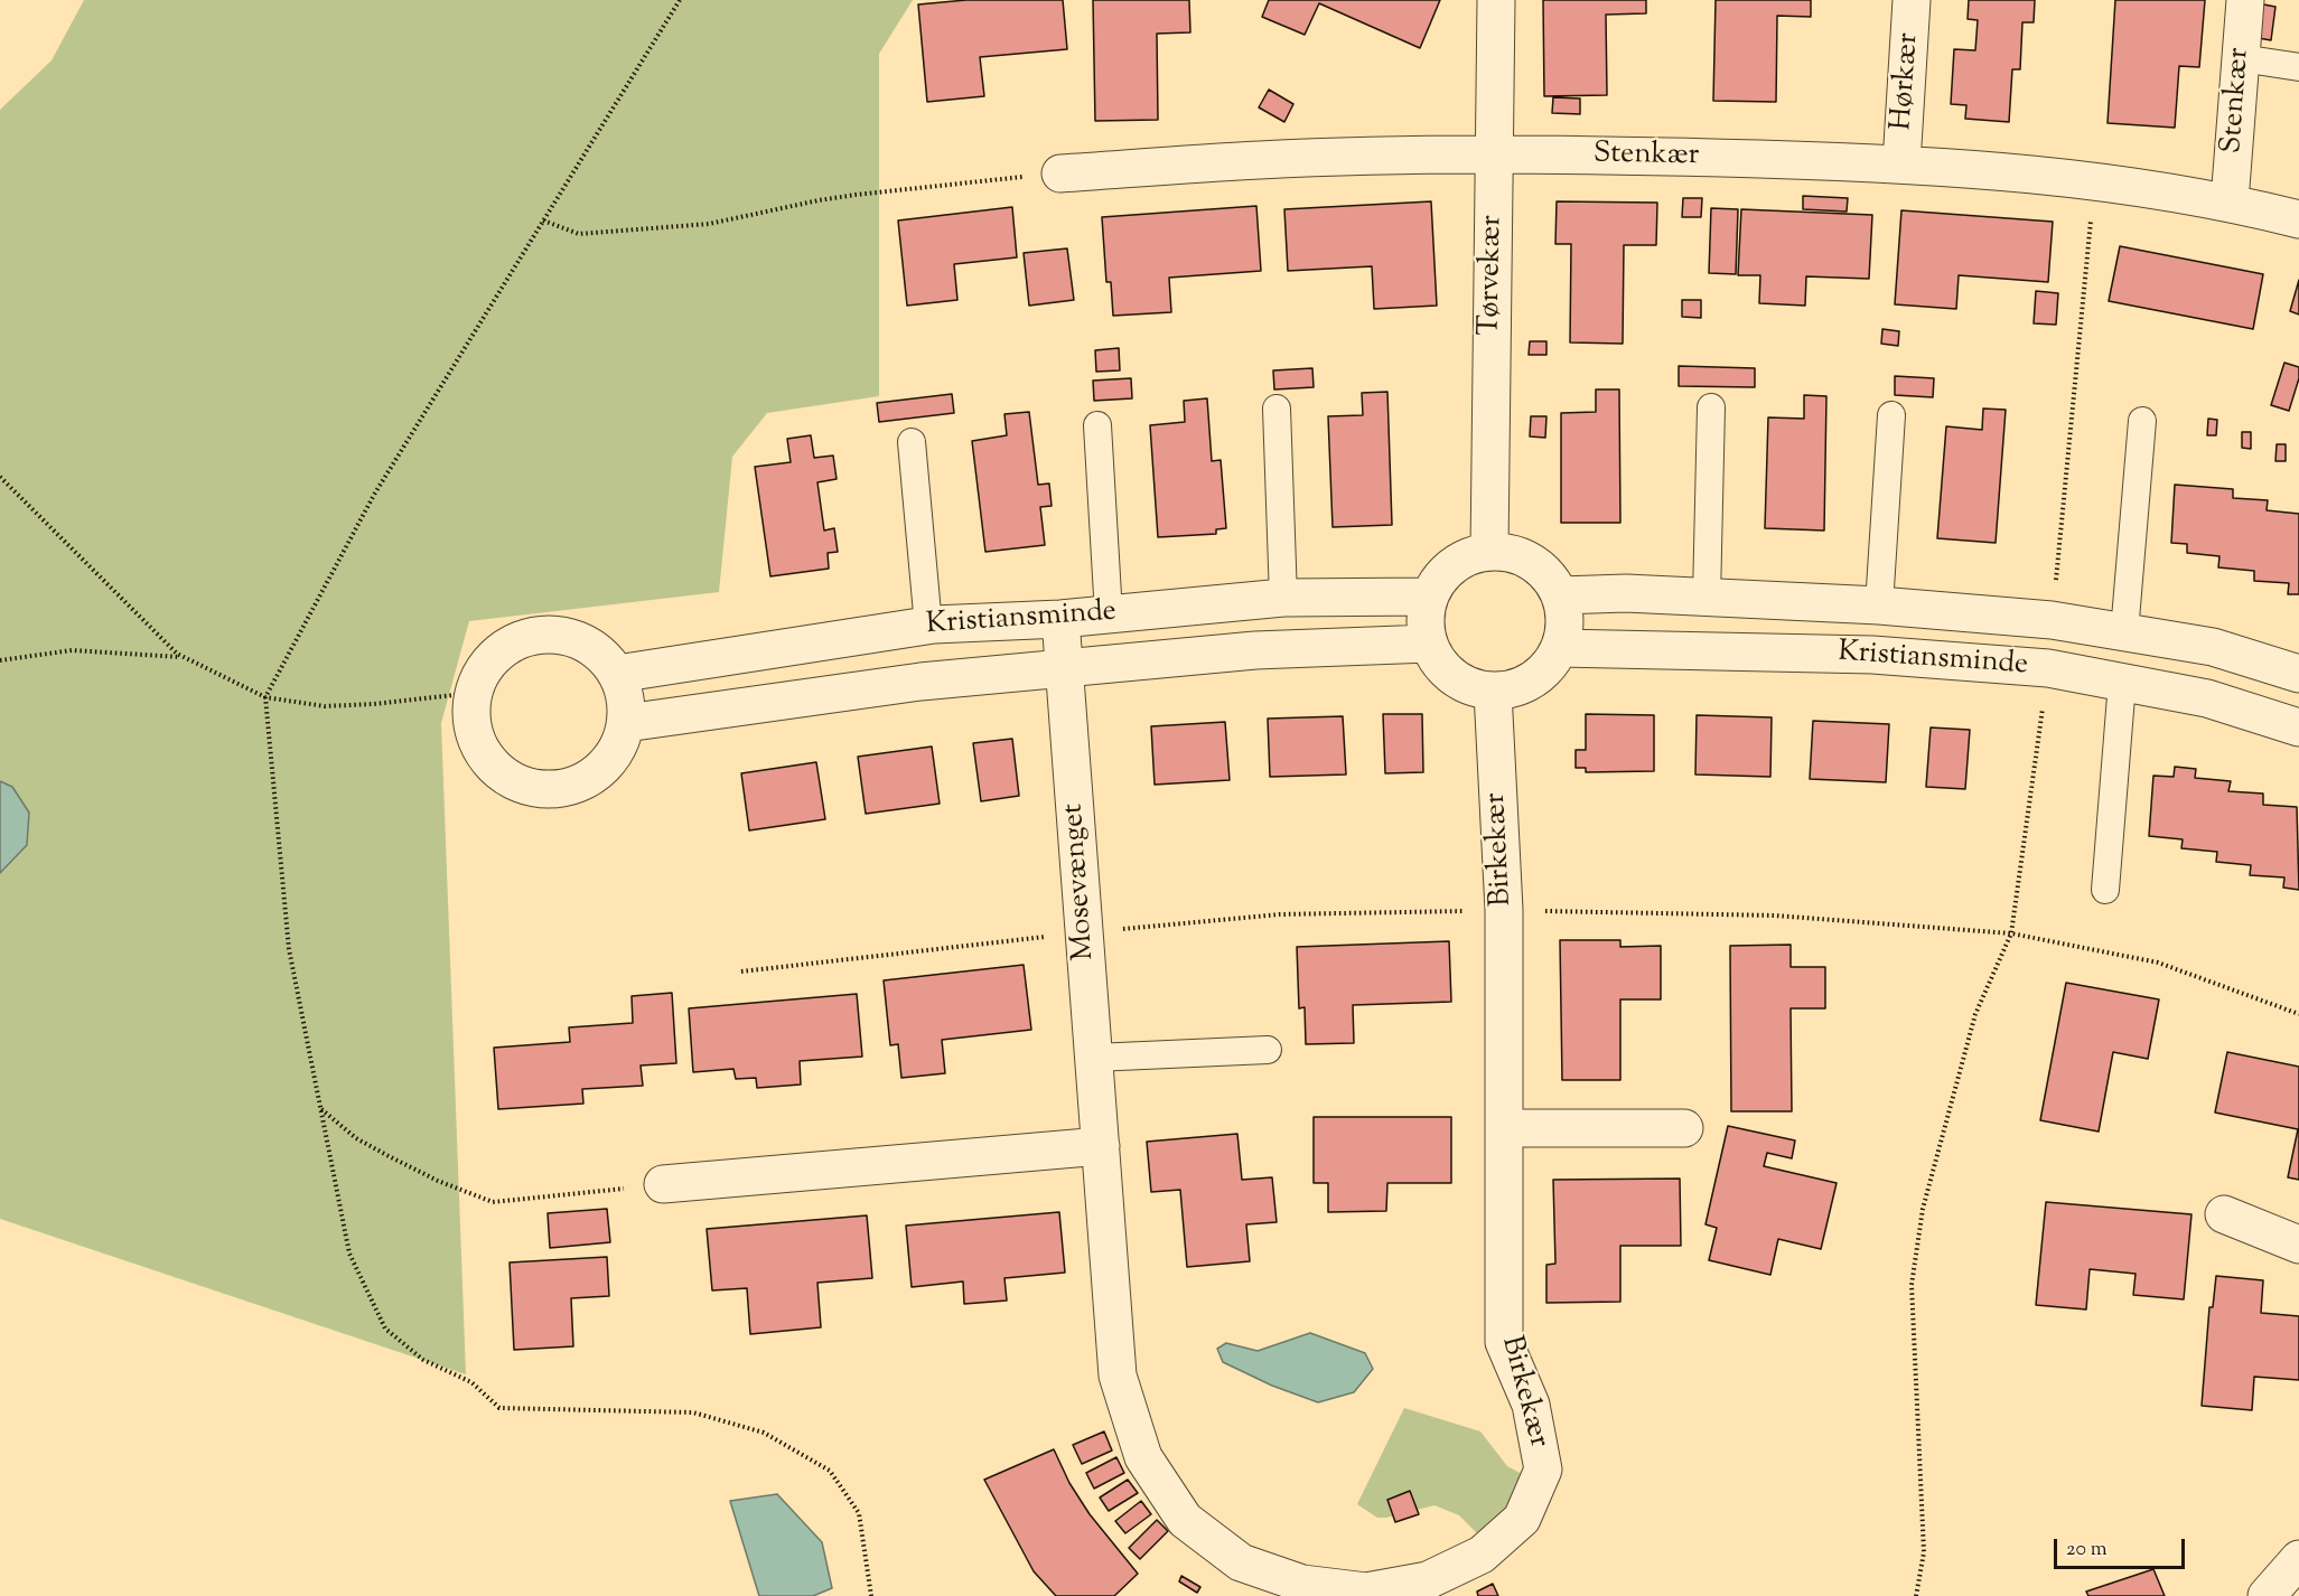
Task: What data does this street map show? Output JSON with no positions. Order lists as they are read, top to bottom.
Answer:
{
  "streets": {
    "street": [
      "Hørkær",
      "Stenkær",
      "Tørvekær",
      "Kristiansminde",
      "Birkekær",
      "Mosevænget"
    ]
  },
  "crossings": [
    ["Hørkær", "Stenkær"],
    ["Stenkær", "Tørvekær"],
    ["Tørvekær", "Kristiansminde"],
    ["Tørvekær", "Birkekær"],
    ["Kristiansminde", "Birkekær"],
    ["Kristiansminde", "Mosevænget"],
    ["Birkekær", "Mosevænget"]
  ],
  "scale_bar": "20 m"
}
